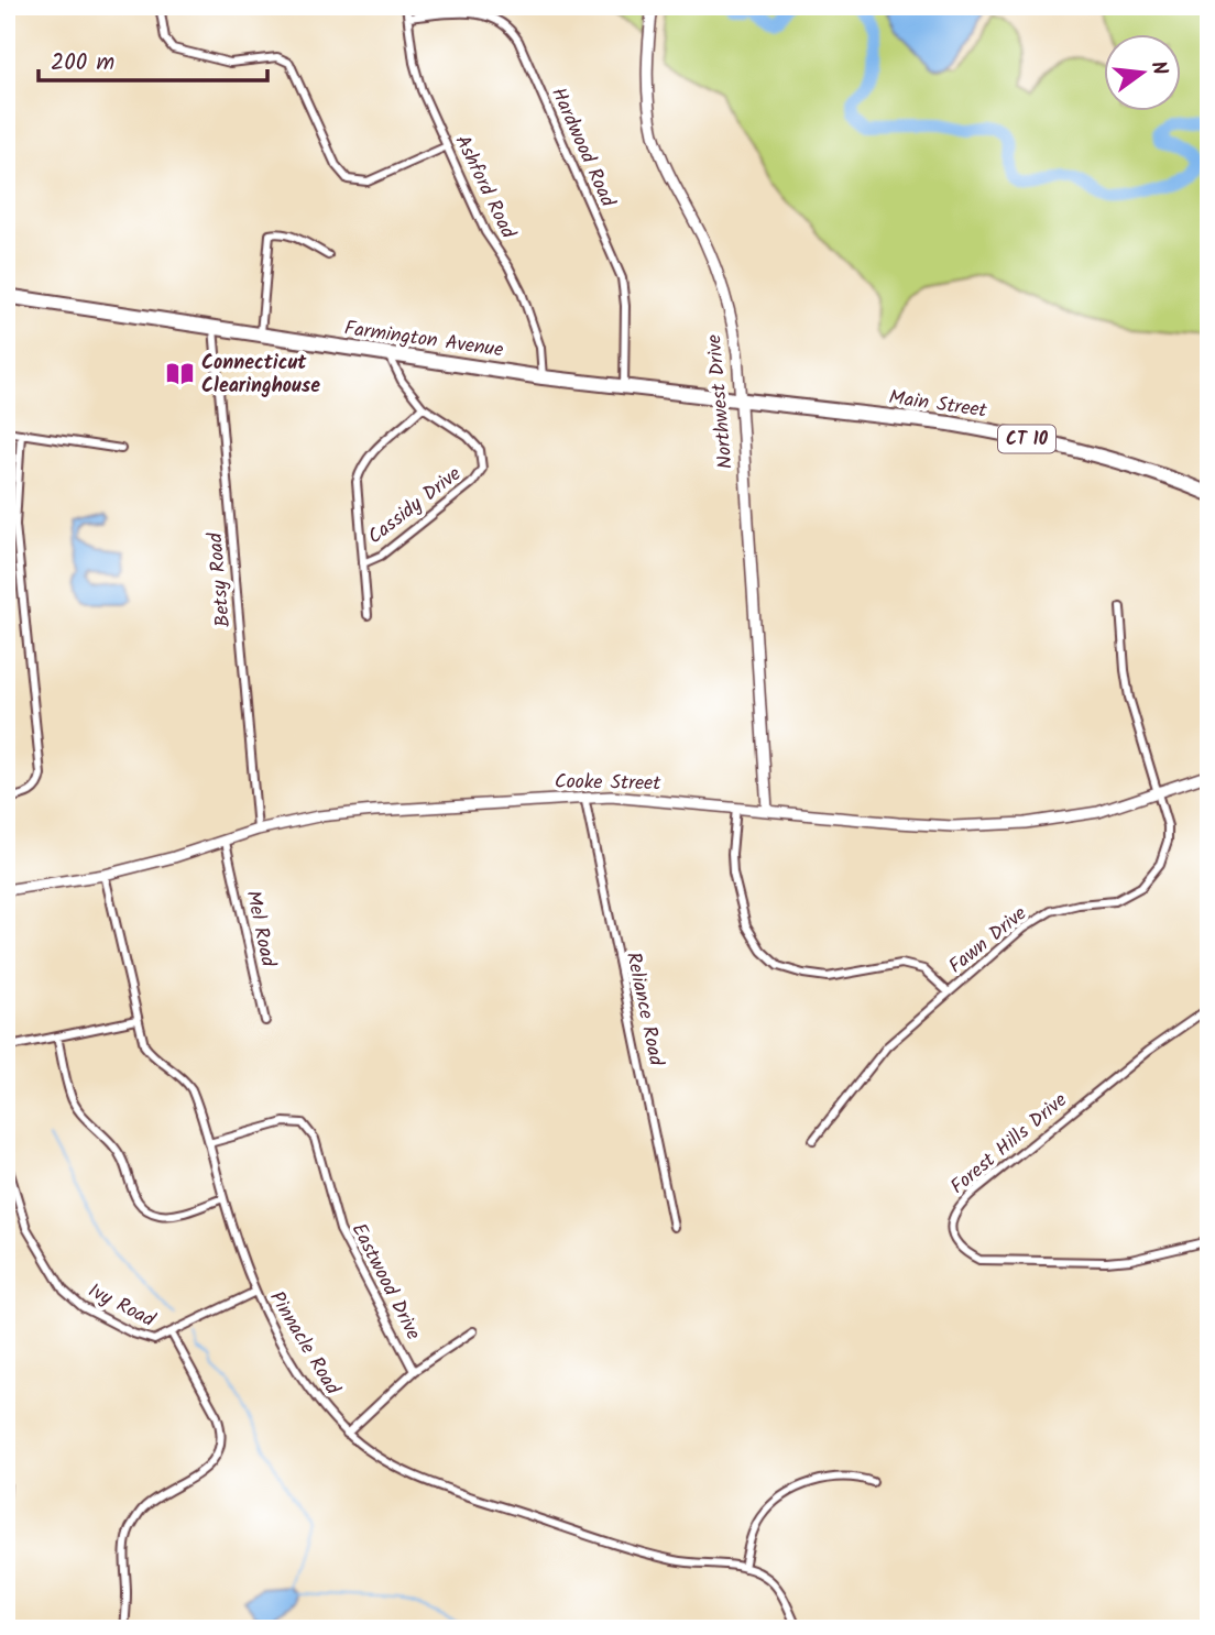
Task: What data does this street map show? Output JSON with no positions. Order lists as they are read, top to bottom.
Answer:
{
  "streets": {
    "highway": ["Farmington Avenue", "Main Street", "CT 10"],
    "main road": ["Northwest Drive", "Cooke Street"],
    "street": [
      "Hardwood Road",
      "Ashford Road",
      "Cassidy Drive",
      "Betsy Road",
      "Mel Road",
      "Fawn Drive",
      "Reliance Road",
      "Forest Hills Drive",
      "Eastwood Drive",
      "Ivy Road",
      "Pinnacle Road"
    ]
  },
  "crossings": [
    ["Hardwood Road", "Ashford Road"],
    ["Hardwood Road", "Farmington Avenue"],
    ["Ashford Road", "Farmington Avenue"],
    ["Farmington Avenue", "Northwest Drive"],
    ["Farmington Avenue", "Main Street"],
    ["Farmington Avenue", "Cassidy Drive"],
    ["Farmington Avenue", "Betsy Road"],
    ["Northwest Drive", "Cooke Street"],
    ["Betsy Road", "Cooke Street"],
    ["Cooke Street", "Mel Road"],
    ["Cooke Street", "Fawn Drive"],
    ["Cooke Street", "Reliance Road"],
    ["Cooke Street", "Pinnacle Road"],
    ["Eastwood Drive", "Pinnacle Road"],
    ["Ivy Road", "Pinnacle Road"]
  ],
  "places": {
    "library": ["Connecticut Clearinghouse"]
  },
  "scale_bar": "200 m",
  "north": "right"
}
